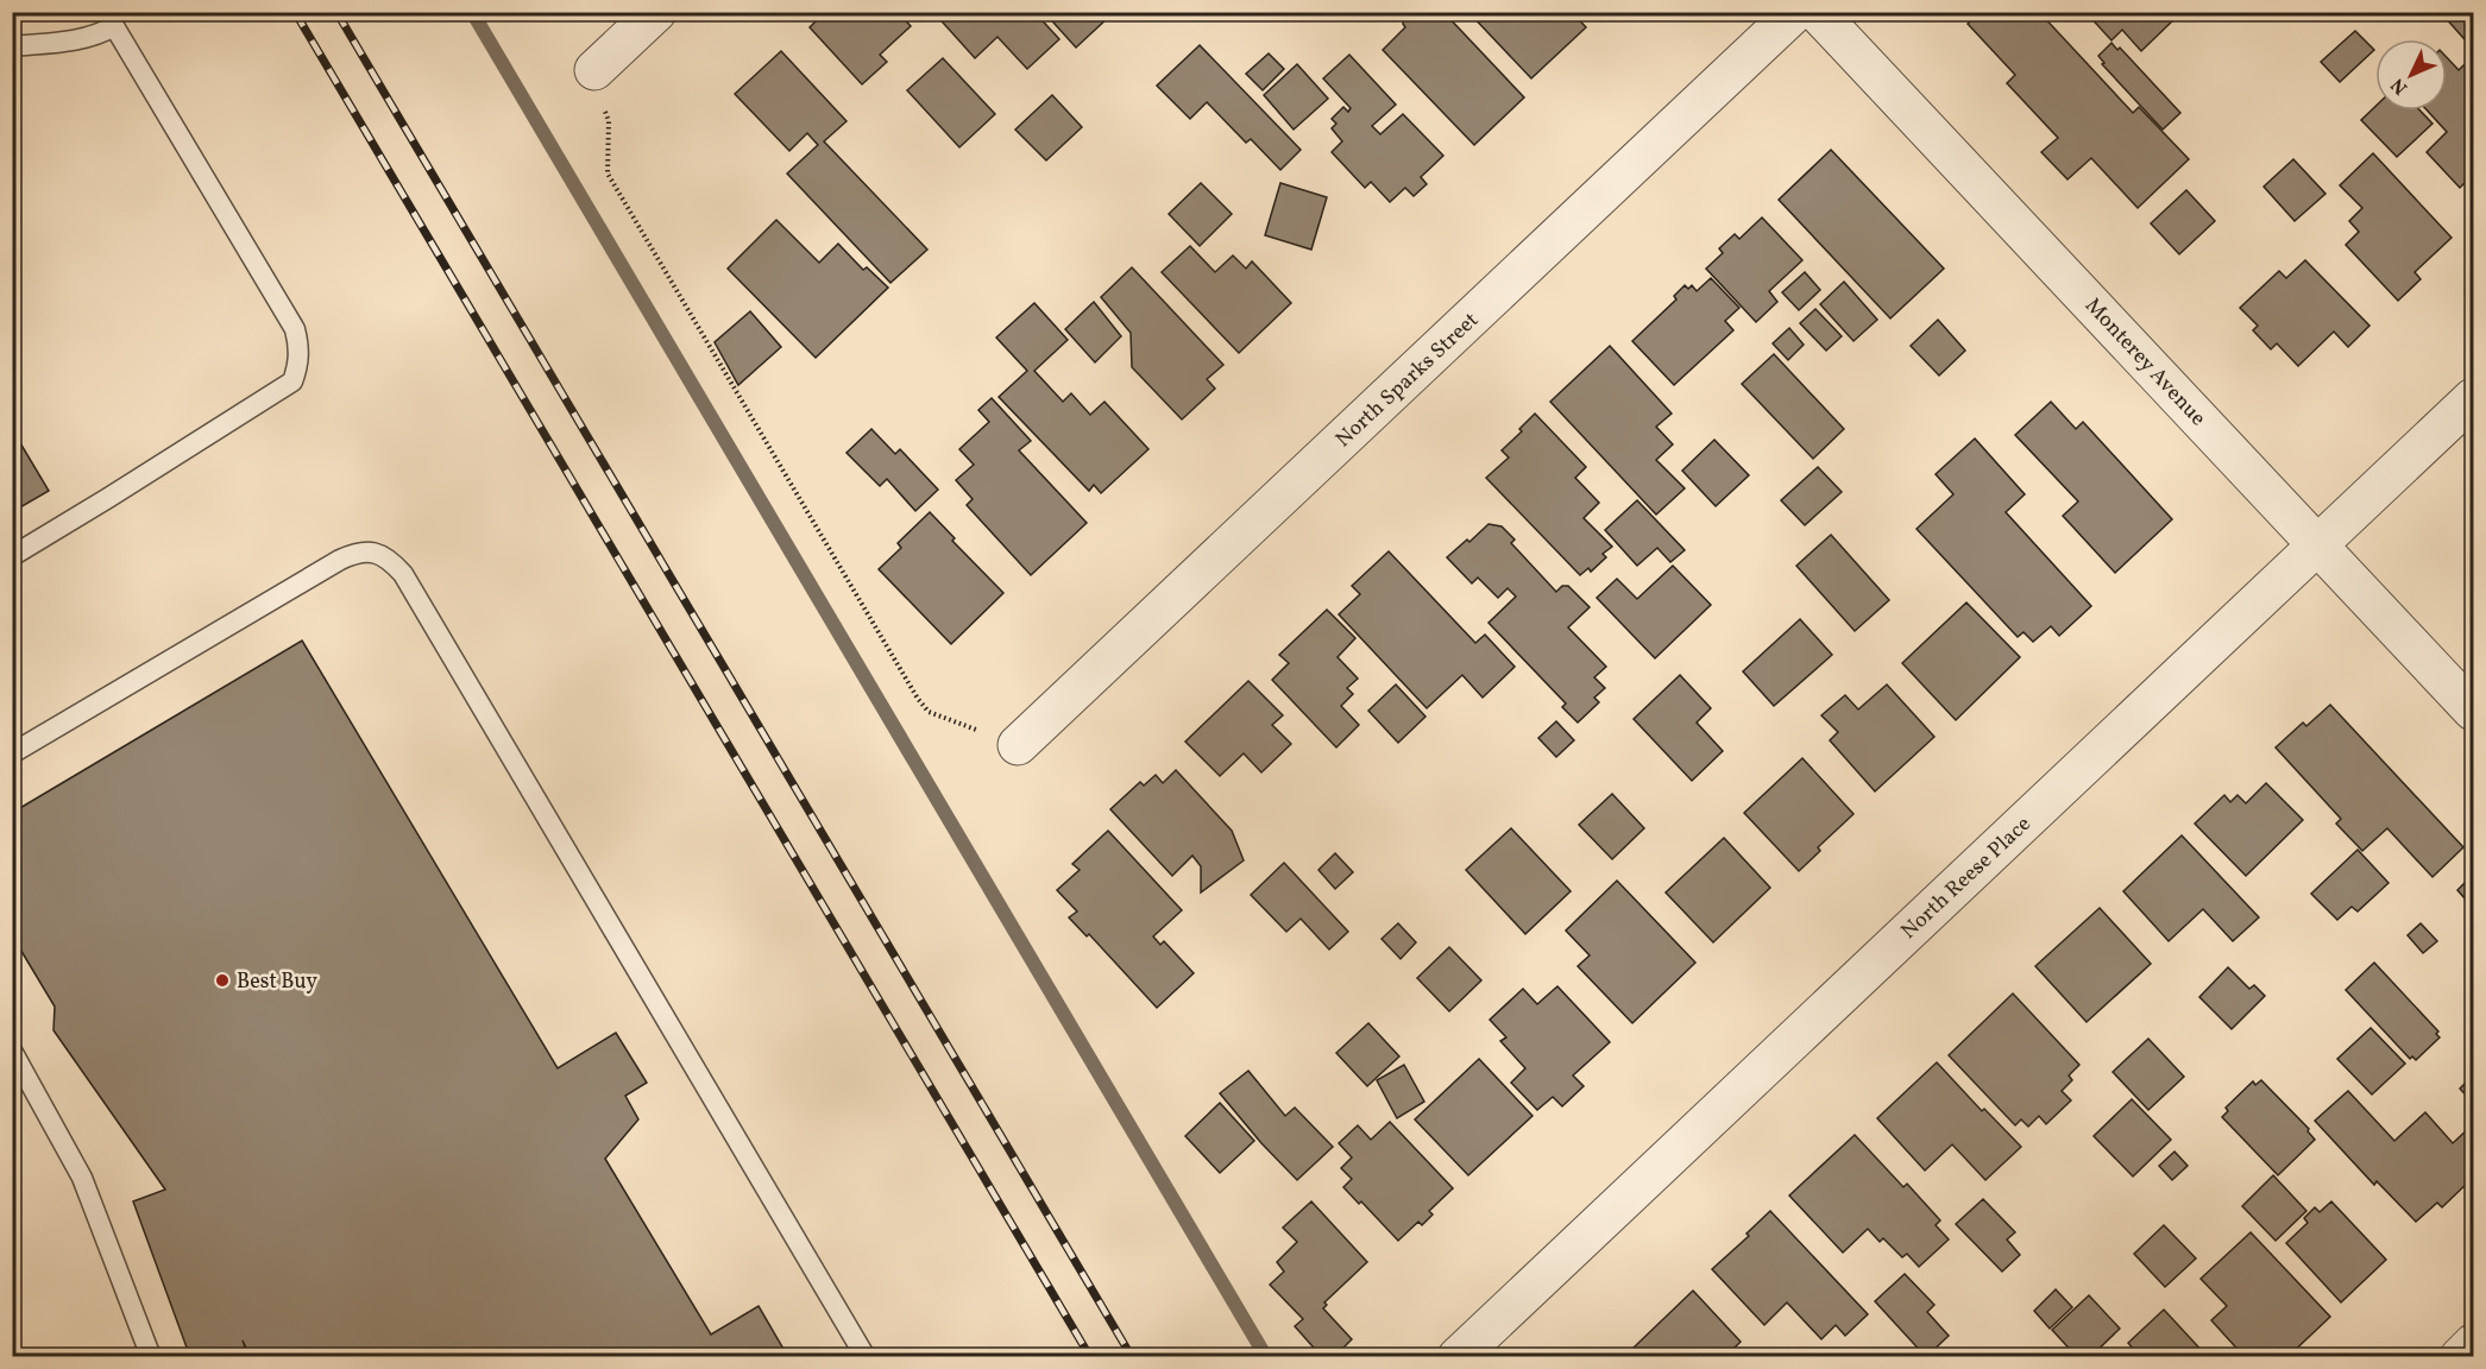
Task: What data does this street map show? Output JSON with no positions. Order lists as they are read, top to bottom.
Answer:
{
  "streets": {
    "street": ["Monterey Avenue", "North Sparks Street", "North Reese Place"]
  },
  "crossings": [
    ["Monterey Avenue", "North Reese Place"]
  ],
  "places": ["Best Buy"],
  "north": "bottom left"
}
